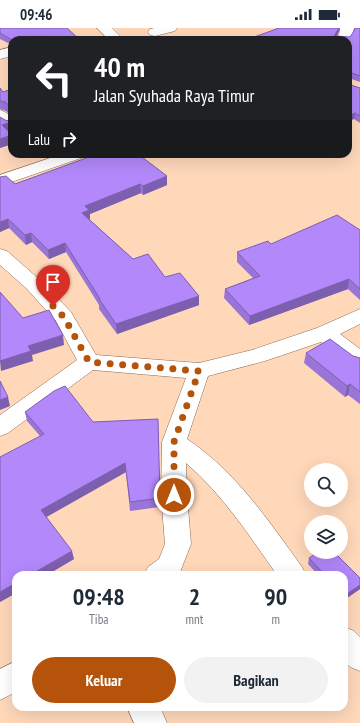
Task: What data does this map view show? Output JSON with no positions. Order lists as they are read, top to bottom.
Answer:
{
  "page": {
    "status": "09:46",
    "turn": ["40 m", "Jalan Syuhada Raya Timur"],
    "then": "Lalu",
    "eta": [
      "09:48",
      "Tiba",
      "2",
      "mnt",
      "90",
      "m"
    ],
    "buttons": ["Keluar", "Bagikan"]
  }
}
